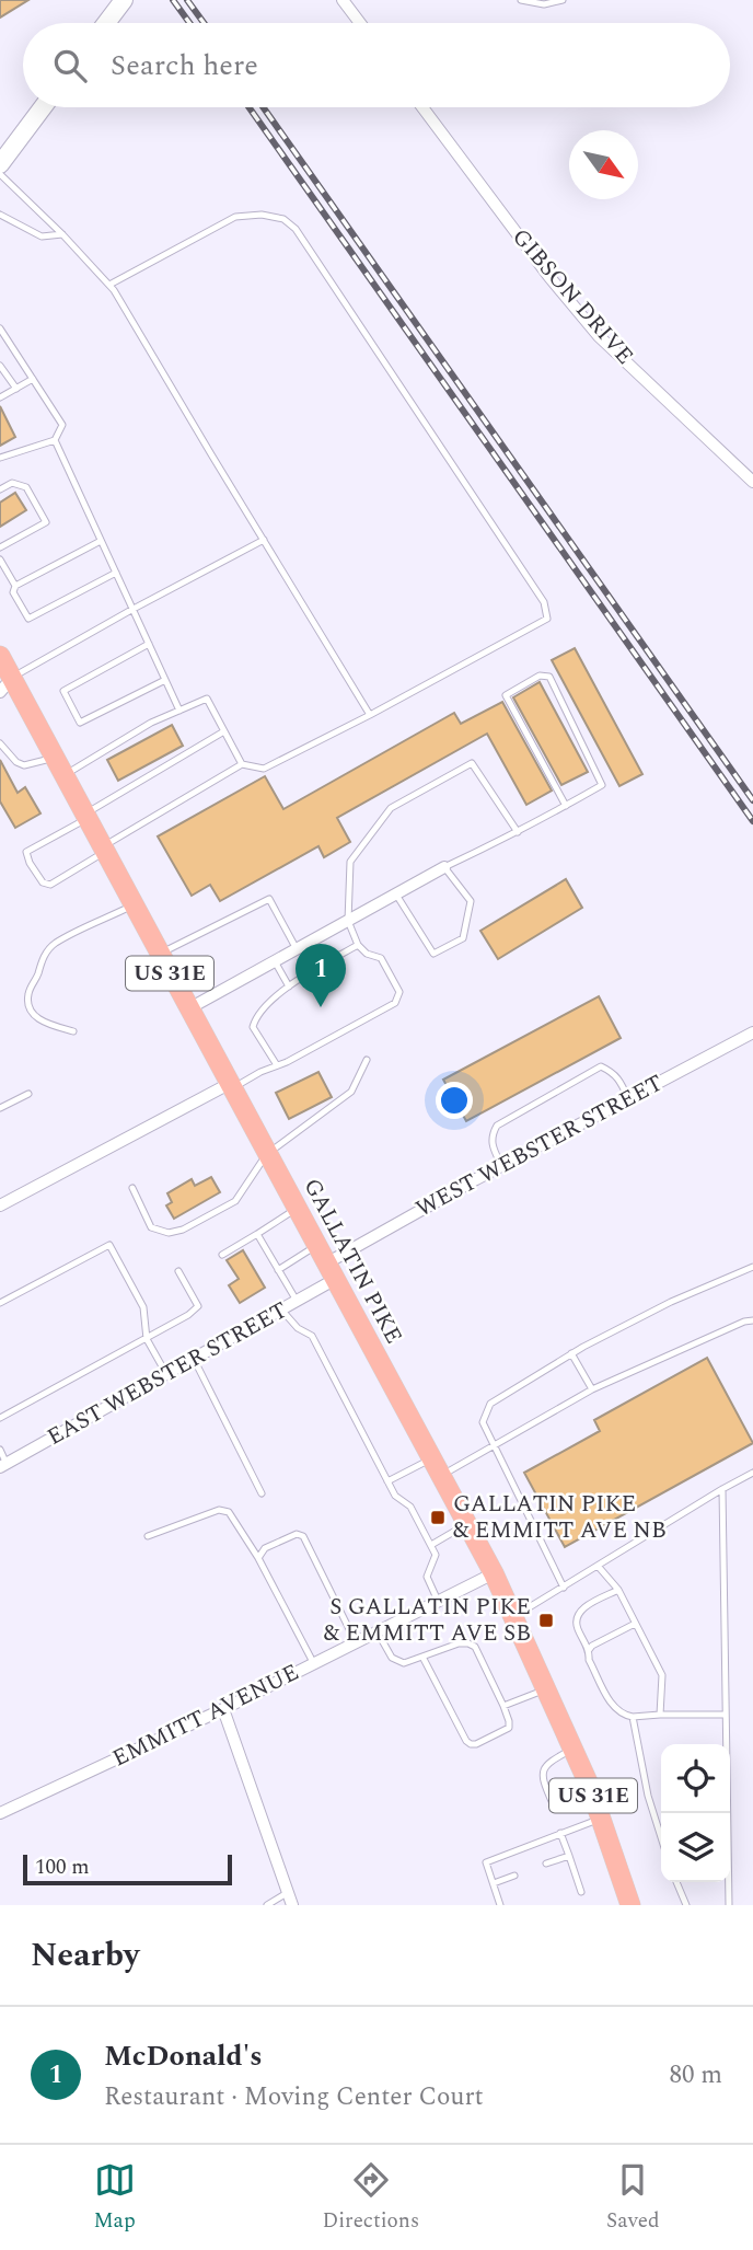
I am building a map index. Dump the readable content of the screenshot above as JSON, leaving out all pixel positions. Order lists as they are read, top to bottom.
{
  "streets": {
    "main road": ["US 31E", "GALLATIN PIKE"],
    "street": [
      "GIBSON DRIVE",
      "WEST WEBSTER STREET",
      "EAST WEBSTER STREET",
      "EMMITT AVENUE"
    ]
  },
  "crossings": [
    ["WEST WEBSTER STREET", "GALLATIN PIKE"],
    ["WEST WEBSTER STREET", "EAST WEBSTER STREET"],
    ["GALLATIN PIKE", "EAST WEBSTER STREET"],
    ["GALLATIN PIKE", "EMMITT AVENUE"]
  ],
  "places": {
    "transit": ["GALLATIN PIKE & EMMITT AVE NB", "S GALLATIN PIKE & EMMITT AVE SB"]
  },
  "scale_bar": "100 m",
  "north": "bottom right",
  "page": {
    "search": "Search here",
    "pins": "1",
    "scale": "100 m",
    "heading": "Nearby",
    "list": [
      {
        "mark": "1",
        "name": "McDonald's",
        "note": "Restaurant · Moving Center Court",
        "value": "80 m"
      }
    ],
    "nav": ["Map", "Directions", "Saved"]
  }
}
